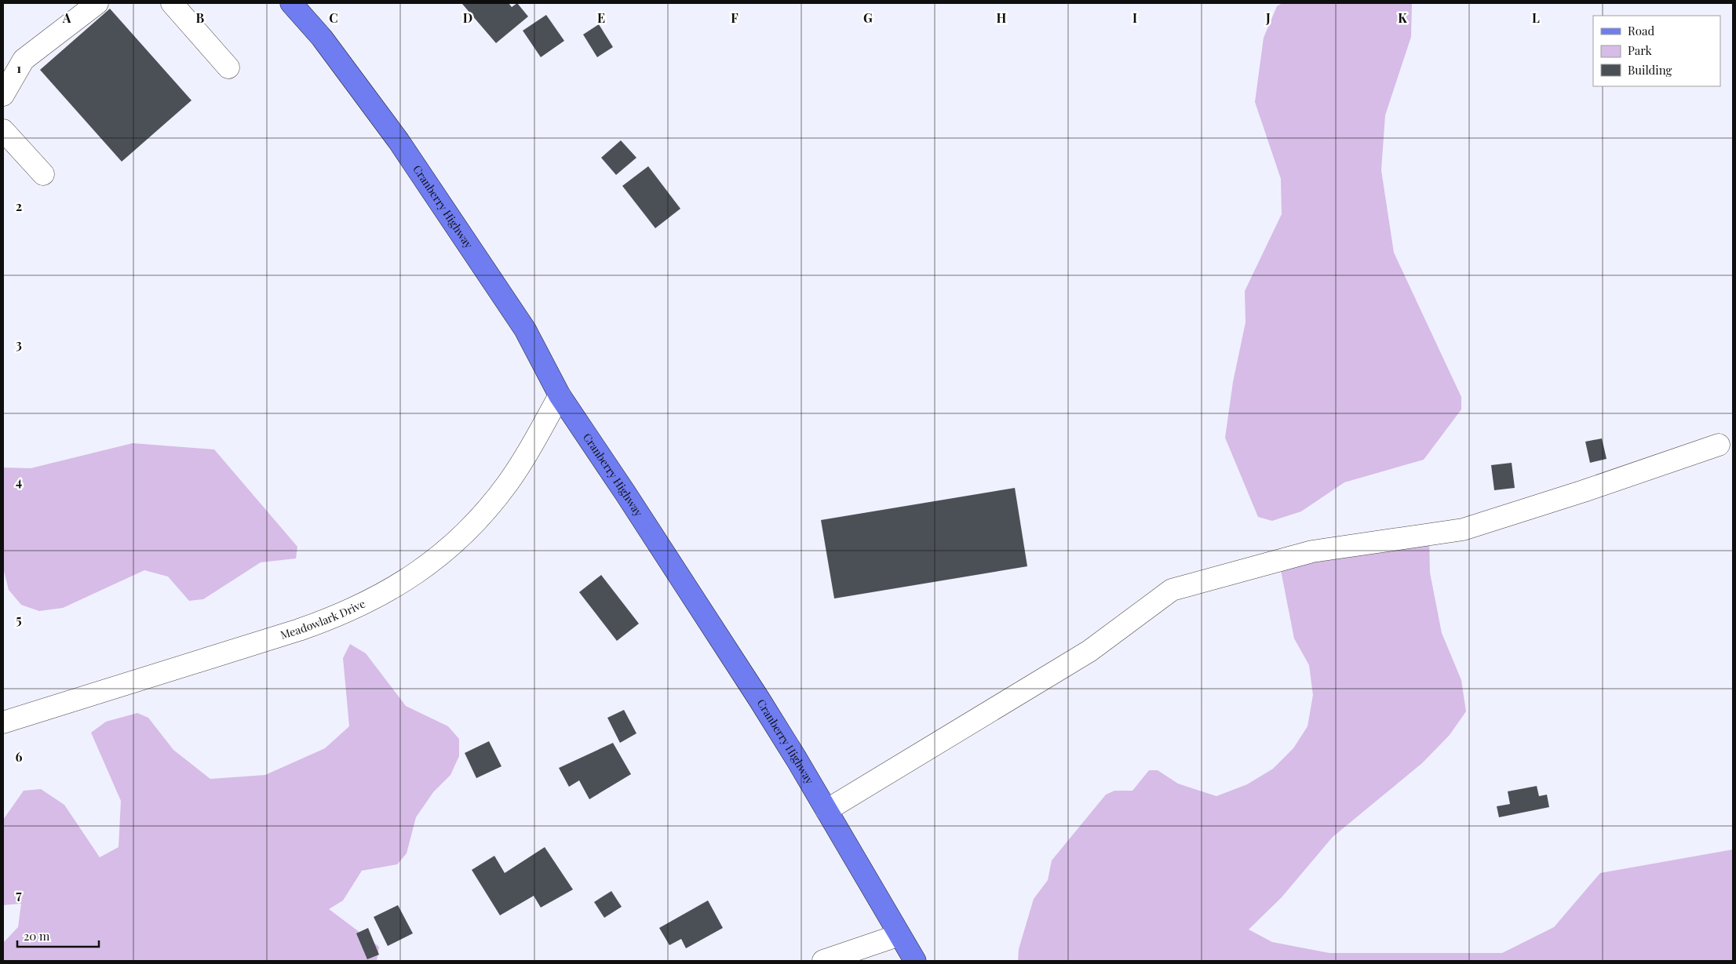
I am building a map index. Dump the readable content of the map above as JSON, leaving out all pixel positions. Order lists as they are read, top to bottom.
{
  "streets": {
    "main road": ["Cranberry Highway"],
    "street": ["Meadowlark Drive"]
  },
  "crossings": [
    ["Cranberry Highway", "Meadowlark Drive"]
  ],
  "legend": ["Road", "Park", "Building"],
  "scale_bar": "20 m",
  "grid": {
    "columns": [
      "A",
      "B",
      "C",
      "D",
      "E",
      "F",
      "G",
      "H",
      "I",
      "J",
      "K",
      "L"
    ],
    "rows": [
      "1",
      "2",
      "3",
      "4",
      "5",
      "6",
      "7"
    ]
  }
}
